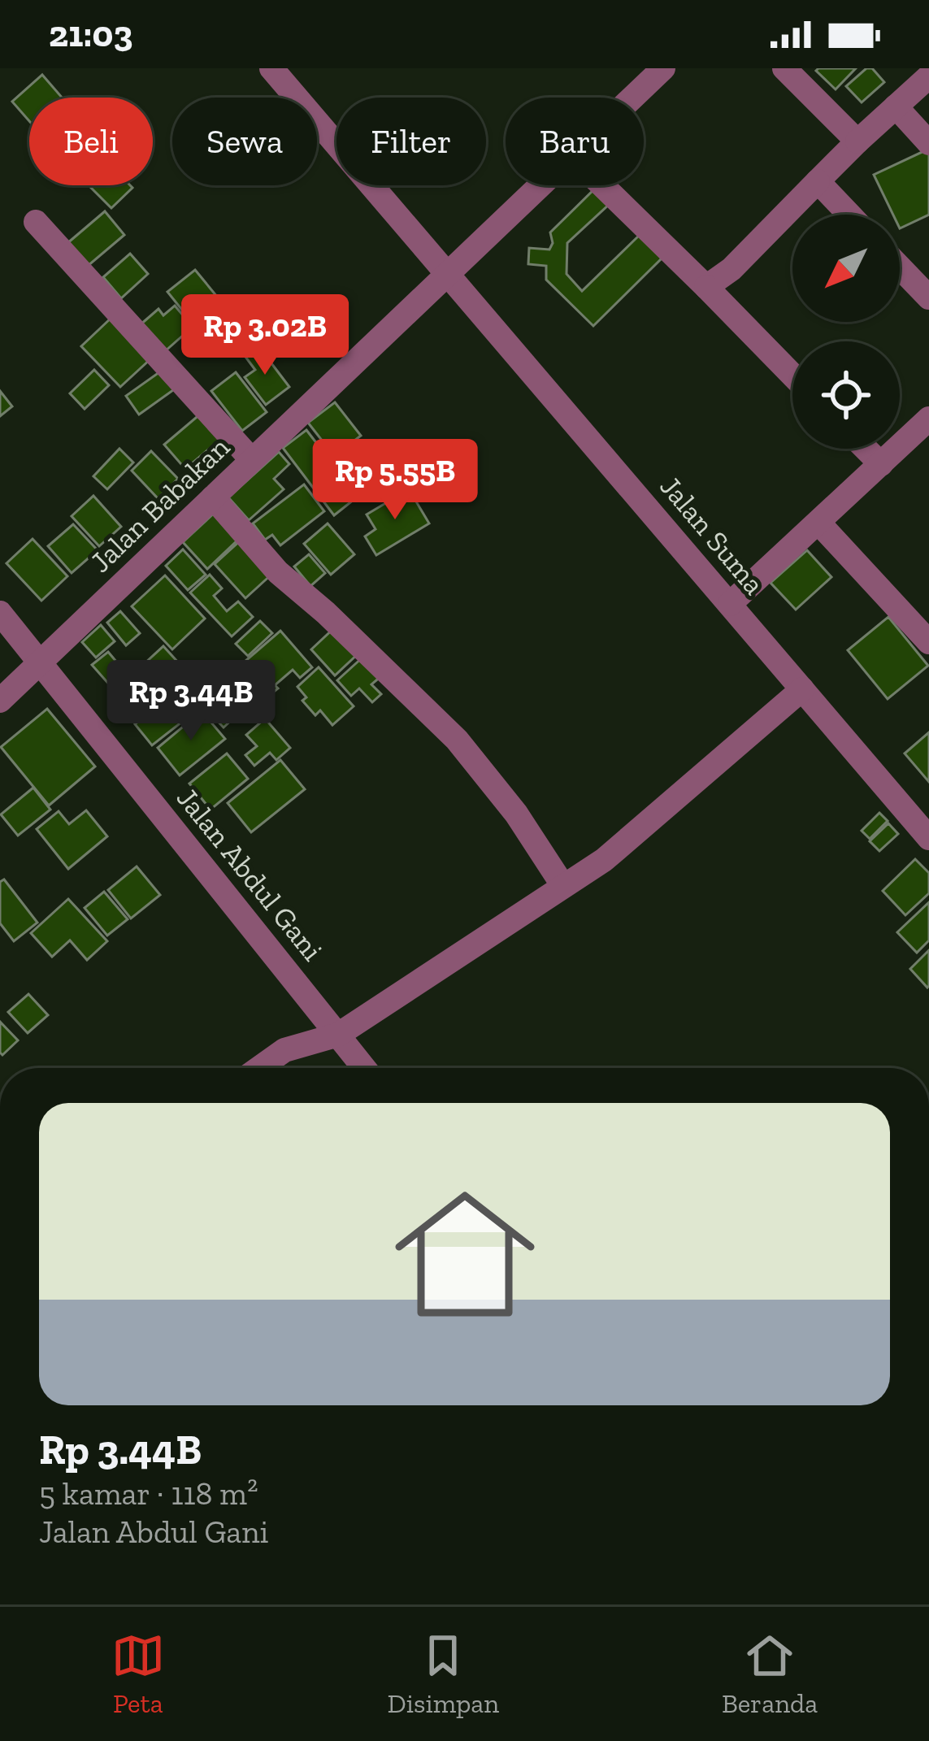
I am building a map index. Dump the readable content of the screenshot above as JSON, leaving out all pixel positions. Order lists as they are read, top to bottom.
{
  "streets": {
    "street": ["Jalan Babakan", "Jalan Suma", "Jalan Abdul Gani"]
  },
  "crossings": [
    ["Jalan Babakan", "Jalan Suma"],
    ["Jalan Babakan", "Jalan Abdul Gani"]
  ],
  "north": "bottom left",
  "page": {
    "status": "21:03",
    "chip": [
      "Beli",
      "Sewa",
      "Filter",
      "Baru"
    ],
    "price": ["Rp 3.02B", "Rp 5.55B", "Rp 3.44B"],
    "list": [
      {
        "name": "Rp 3.44B",
        "note": "5 kamar · 118 m² · Jalan Abdul Gani"
      }
    ],
    "tabs": ["Peta", "Disimpan", "Beranda"]
  }
}
